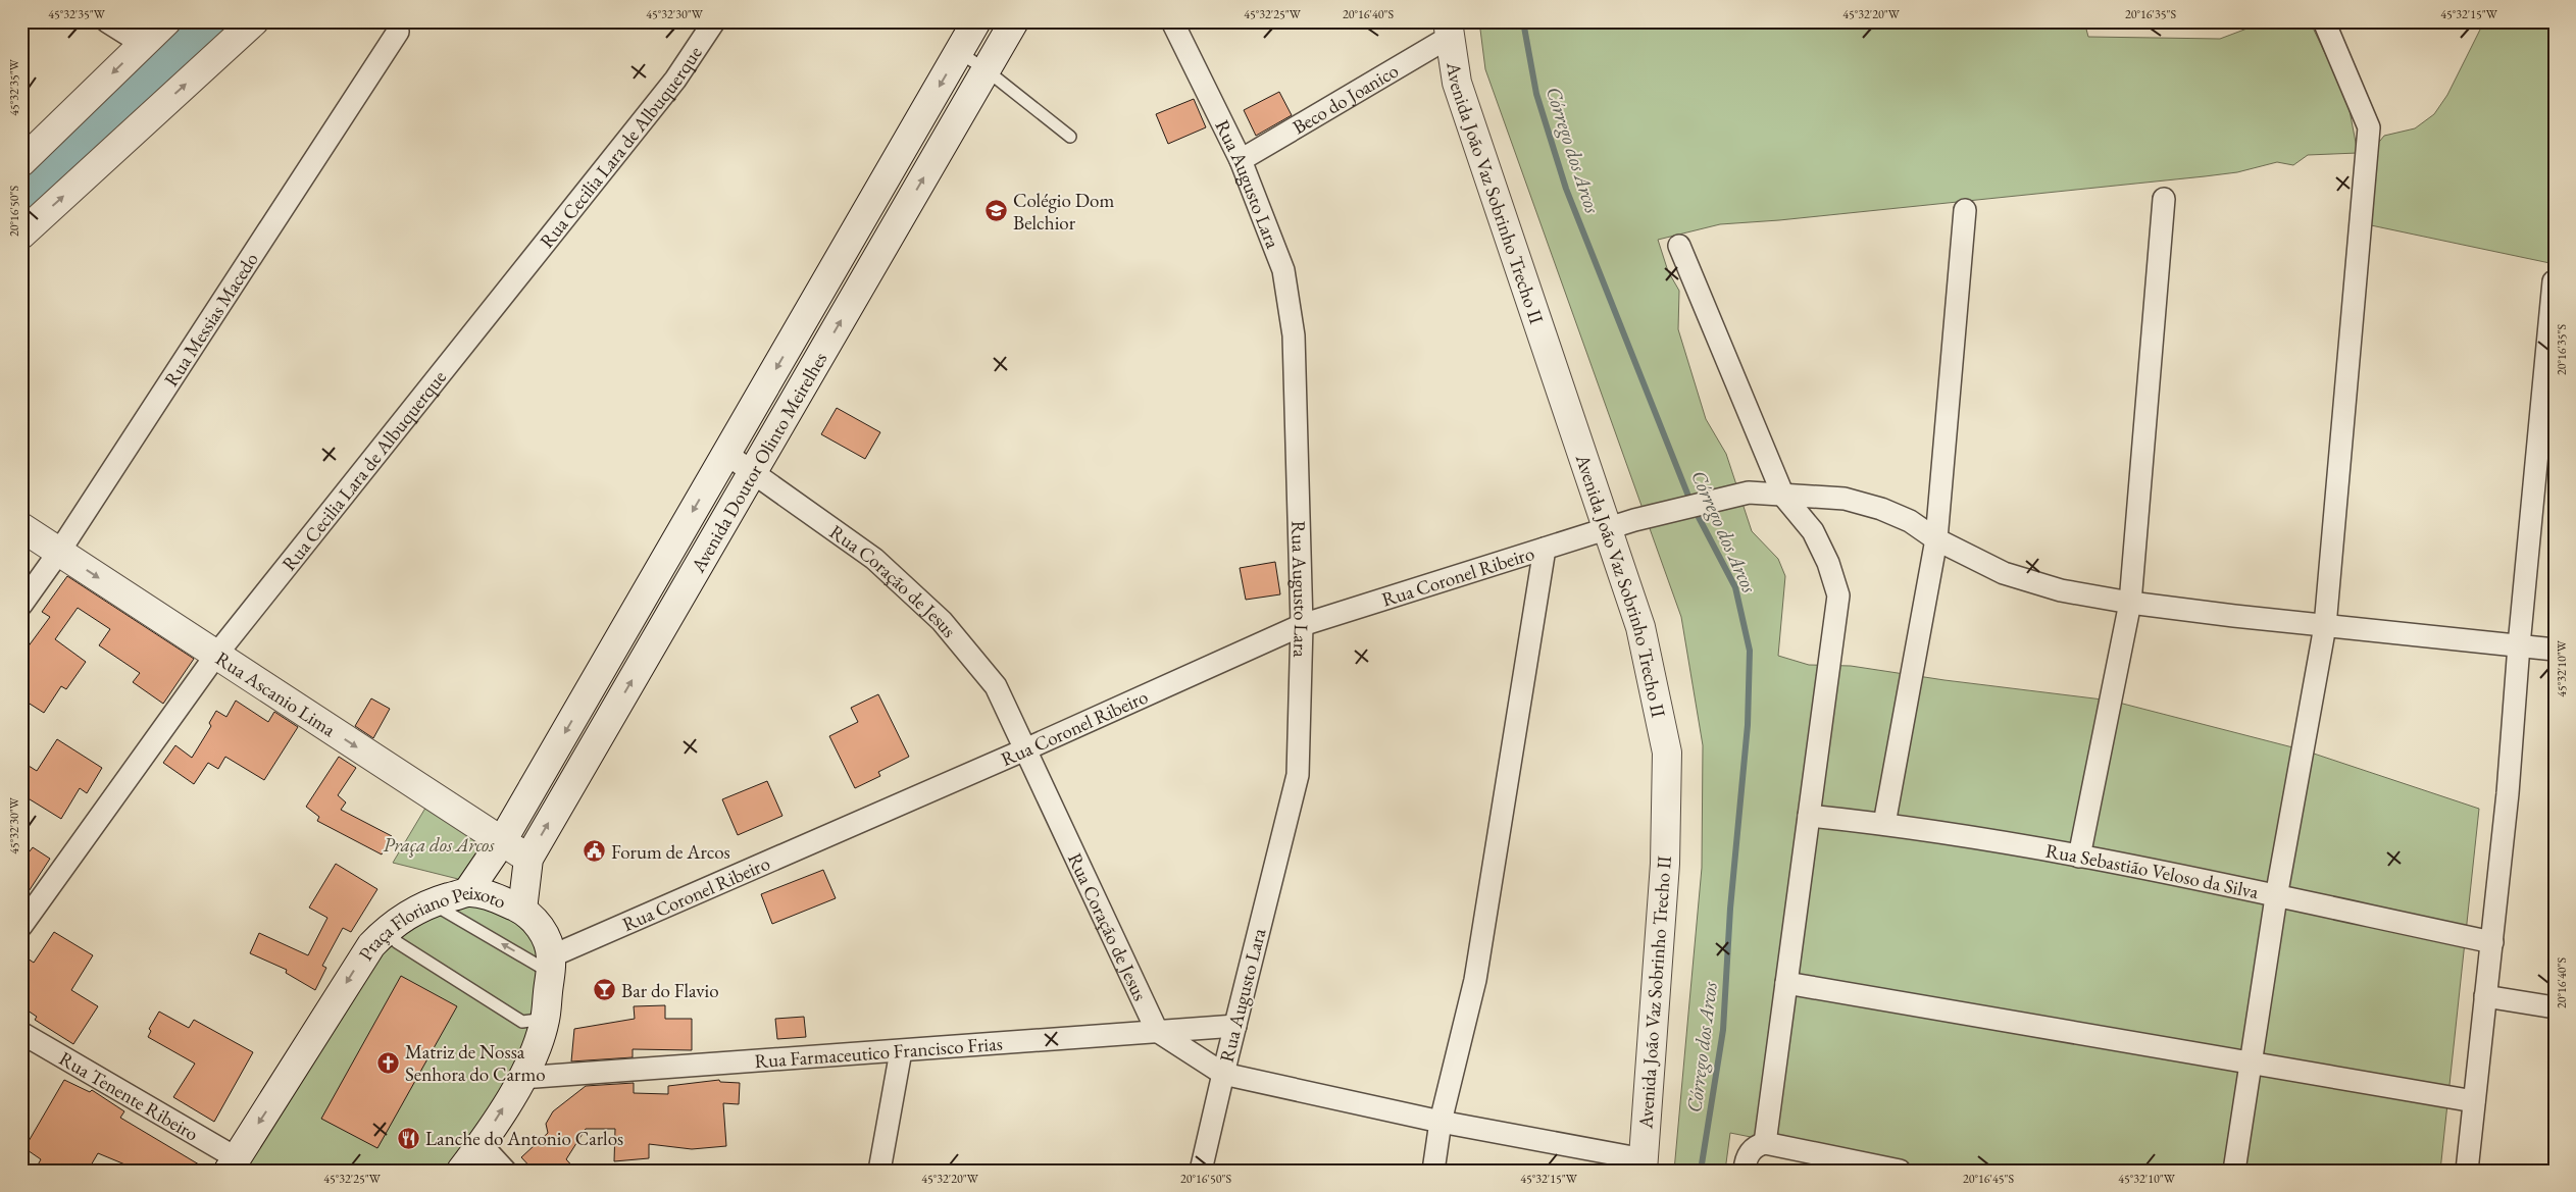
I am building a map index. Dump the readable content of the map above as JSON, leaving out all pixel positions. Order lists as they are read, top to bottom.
{
  "streets": {
    "main road": [
      "Avenida João Vaz Sobrinho Trecho II",
      "Avenida Doutor Olinto Meirelhes",
      "Rua Ascanio Lima",
      "Praça Floriano Peixoto"
    ],
    "street": [
      "Beco do Joanico",
      "Rua Cecilia Lara de Albuquerque",
      "Rua Augusto Lara",
      "Rua Messias Macedo",
      "Rua Coronel Ribeiro",
      "Rua Coração de Jesus",
      "Rua Sebastião Veloso da Silva",
      "Rua Farmaceutico Francisco Frias",
      "Rua Tenente Ribeiro"
    ]
  },
  "crossings": [
    ["Beco do Joanico", "Rua Augusto Lara"],
    ["Beco do Joanico", "Avenida João Vaz Sobrinho Trecho II"],
    ["Rua Cecilia Lara de Albuquerque", "Rua Ascanio Lima"],
    ["Rua Augusto Lara", "Rua Coronel Ribeiro"],
    ["Rua Augusto Lara", "Rua Farmaceutico Francisco Frias"],
    ["Avenida João Vaz Sobrinho Trecho II", "Rua Coronel Ribeiro"],
    ["Rua Messias Macedo", "Rua Ascanio Lima"],
    ["Avenida Doutor Olinto Meirelhes", "Rua Coração de Jesus"],
    ["Avenida Doutor Olinto Meirelhes", "Rua Ascanio Lima"],
    ["Avenida Doutor Olinto Meirelhes", "Praça Floriano Peixoto"],
    ["Rua Coronel Ribeiro", "Rua Coração de Jesus"],
    ["Rua Coronel Ribeiro", "Praça Floriano Peixoto"],
    ["Rua Coração de Jesus", "Rua Farmaceutico Francisco Frias"],
    ["Praça Floriano Peixoto", "Rua Farmaceutico Francisco Frias"],
    ["Praça Floriano Peixoto", "Rua Tenente Ribeiro"]
  ],
  "one_way": ["Rua Ascanio Lima"],
  "water": ["Córrego dos Arcos"],
  "parks": ["Praça dos Arcos"],
  "places": {
    "school or university": ["Colégio Dom Belchior"],
    "public building": ["Forum de Arcos"],
    "bar": ["Bar do Flavio"],
    "church": ["Matriz de Nossa Senhora do Carmo"],
    "restaurant": ["Lanche do Antonio Carlos"]
  },
  "coordinates": [
    "45°32'35\"W",
    "45°32'30\"W",
    "45°32'25\"W",
    "20°16'40\"S",
    "45°32'20\"W",
    "20°16'35\"S",
    "45°32'15\"W",
    "20°16'50\"S",
    "45°32'10\"W",
    "20°16'45\"S"
  ]
}
